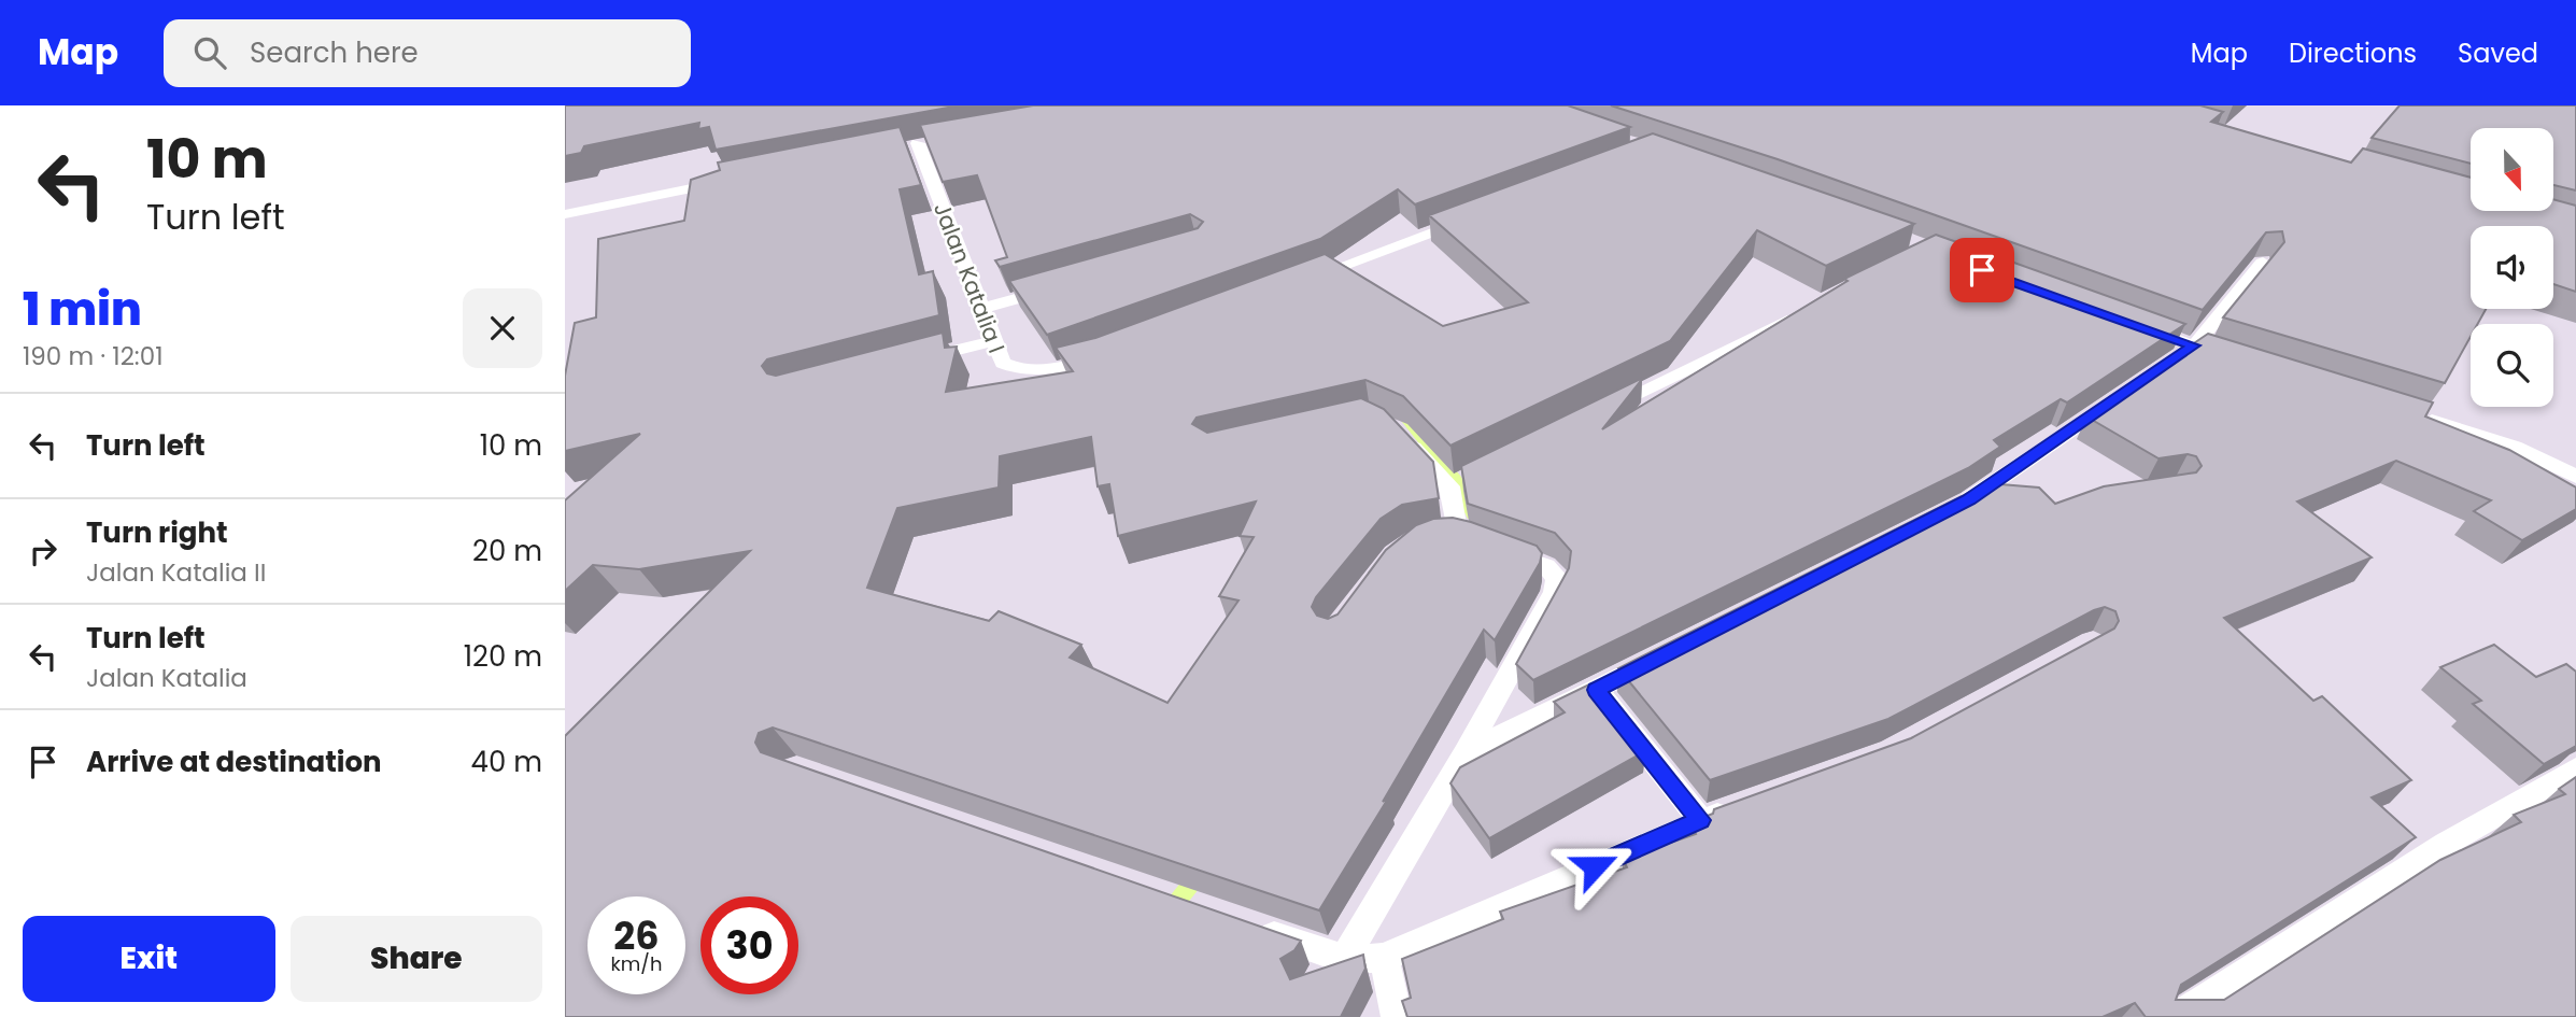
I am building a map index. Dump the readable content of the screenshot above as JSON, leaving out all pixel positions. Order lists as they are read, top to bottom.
{
  "streets": {
    "street": ["Jalan Katalia I"]
  },
  "north": "bottom",
  "page": {
    "header": "Map",
    "search": "Search here",
    "nav": ["Map", "Directions", "Saved"],
    "turn": ["10 m", "Turn left"],
    "heading": ["1 min", "190 m · 12:01"],
    "list": [
      {
        "name": "Turn left",
        "value": "10 m"
      },
      {
        "name": "Turn right",
        "note": "Jalan Katalia II",
        "value": "20 m"
      },
      {
        "name": "Turn left",
        "note": "Jalan Katalia",
        "value": "120 m"
      },
      {
        "name": "Arrive at destination",
        "value": "40 m"
      }
    ],
    "speed": "26 km/h",
    "limit": "30",
    "buttons": ["Exit", "Share"]
  }
}
